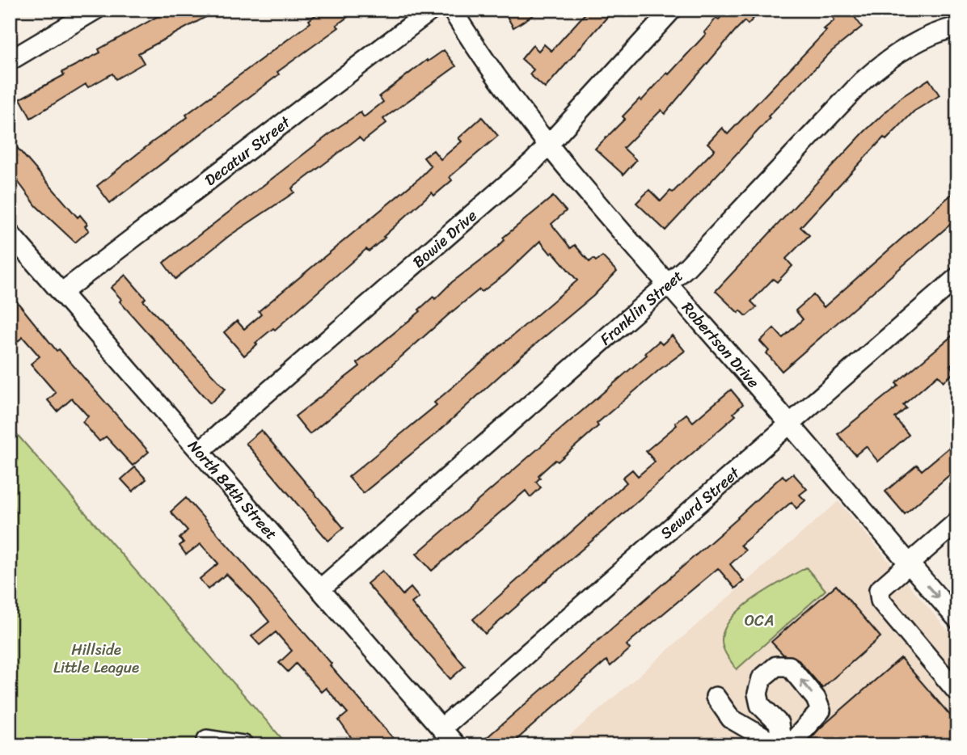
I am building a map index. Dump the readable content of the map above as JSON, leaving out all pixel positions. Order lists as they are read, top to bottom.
{
  "streets": {
    "street": [
      "Decatur Street",
      "Bowie Drive",
      "Franklin Street",
      "Robertson Drive",
      "North 84th Street",
      "Seward Street"
    ]
  },
  "crossings": [
    ["Decatur Street", "North 84th Street"],
    ["Bowie Drive", "Robertson Drive"],
    ["Bowie Drive", "North 84th Street"],
    ["Franklin Street", "Robertson Drive"],
    ["Franklin Street", "North 84th Street"],
    ["Robertson Drive", "Seward Street"],
    ["North 84th Street", "Seward Street"]
  ],
  "parks": ["OCA", "Hillside Little League"]
}
